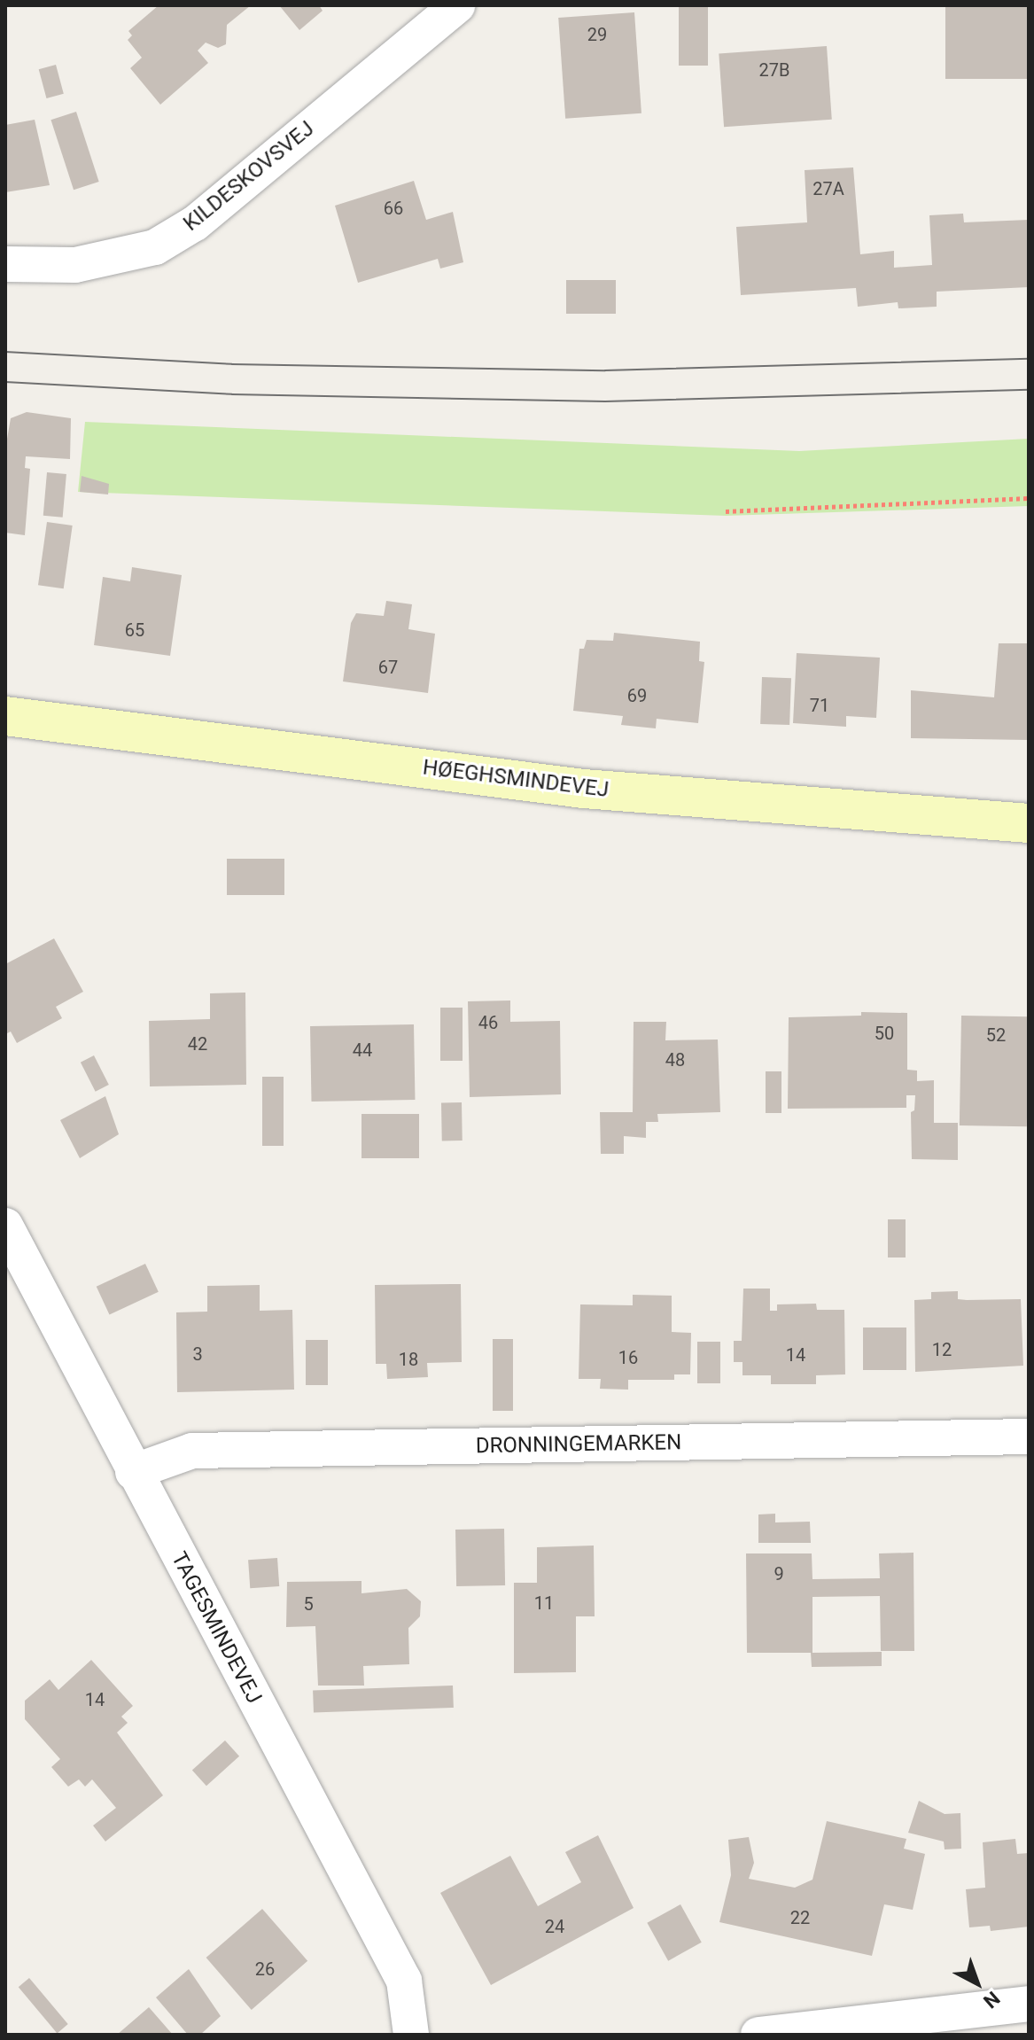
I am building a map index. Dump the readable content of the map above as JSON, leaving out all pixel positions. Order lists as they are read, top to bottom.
{
  "streets": {
    "street": [
      "KILDESKOVSVEJ",
      "HØEGHSMINDEVEJ",
      "DRONNINGEMARKEN",
      "TAGESMINDEVEJ"
    ]
  },
  "crossings": [
    ["DRONNINGEMARKEN", "TAGESMINDEVEJ"]
  ],
  "house_numbers": [
    "29",
    "27B",
    "27A",
    "66",
    "65",
    "67",
    "69",
    "71",
    "46",
    "50",
    "52",
    "42",
    "44",
    "48",
    "12",
    "3",
    "14",
    "16",
    "18",
    "9",
    "11",
    "5",
    "14",
    "22",
    "24",
    "26"
  ],
  "north": "bottom right"
}
